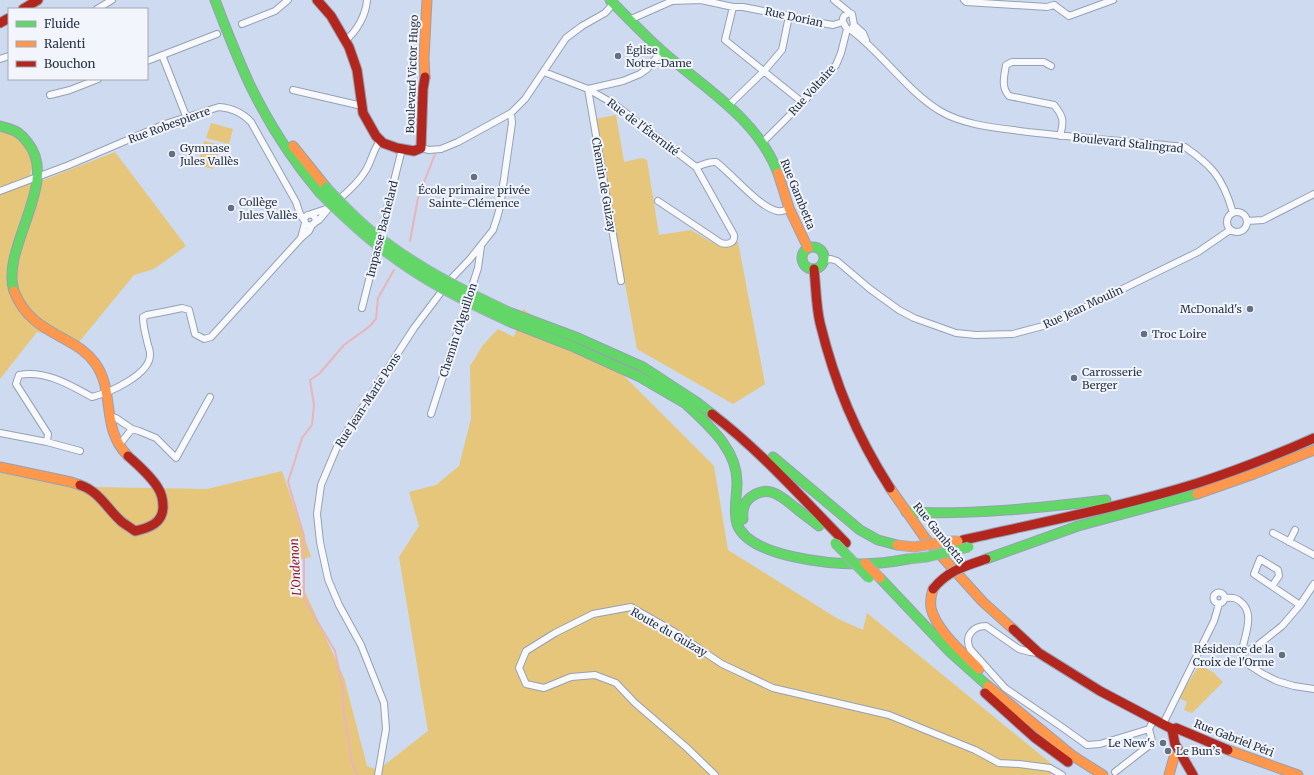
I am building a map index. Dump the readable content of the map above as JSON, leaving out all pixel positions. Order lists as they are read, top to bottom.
{
  "streets": {
    "main road": ["Boulevard Victor Hugo", "Rue Gambetta", "Rue Gabriel Péri"],
    "street": [
      "Rue Dorian",
      "Rue Voltaire",
      "Rue Robespierre",
      "Rue de l'Éternité",
      "Boulevard Stalingrad",
      "Chemin de Guizay",
      "Impasse Bachelard",
      "Rue Jean Moulin",
      "Chemin d'Aguillon",
      "Rue Jean-Marie Pons",
      "Route du Guizay"
    ]
  },
  "crossings": [
    ["Rue Dorian", "Rue Gambetta"],
    ["Rue Voltaire", "Boulevard Stalingrad"],
    ["Rue Voltaire", "Rue Gambetta"],
    ["Rue de l'Éternité", "Chemin de Guizay"],
    ["Boulevard Stalingrad", "Rue Jean Moulin"],
    ["Rue Gambetta", "Rue Jean Moulin"],
    ["Rue Gambetta", "Rue Gabriel Péri"],
    ["Chemin d'Aguillon", "Rue Jean-Marie Pons"]
  ],
  "water": ["L'Ondenon"],
  "places": [
    "Église Notre-Dame",
    "Gymnase Jules Vallès",
    "École primaire privée Sainte-Clémence",
    "Collège Jules Vallès",
    "McDonald's",
    "Troc Loire",
    "Carrosserie Berger",
    "Résidence de la Croix de l'Orme",
    "Le New's",
    "Le Bun’s"
  ],
  "legend": ["Fluide", "Ralenti", "Bouchon"]
}
